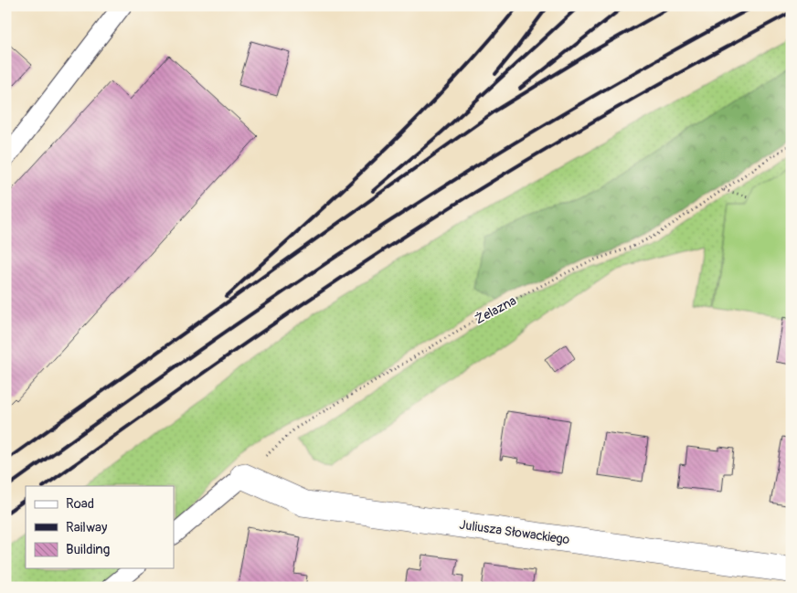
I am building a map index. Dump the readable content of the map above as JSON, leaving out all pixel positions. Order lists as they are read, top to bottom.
{
  "streets": {
    "street": ["Juliusza Słowackiego"],
    "path": ["Żelazna"]
  },
  "crossings": [
    ["Żelazna", "Juliusza Słowackiego"]
  ],
  "legend": ["Road", "Railway", "Building"]
}
